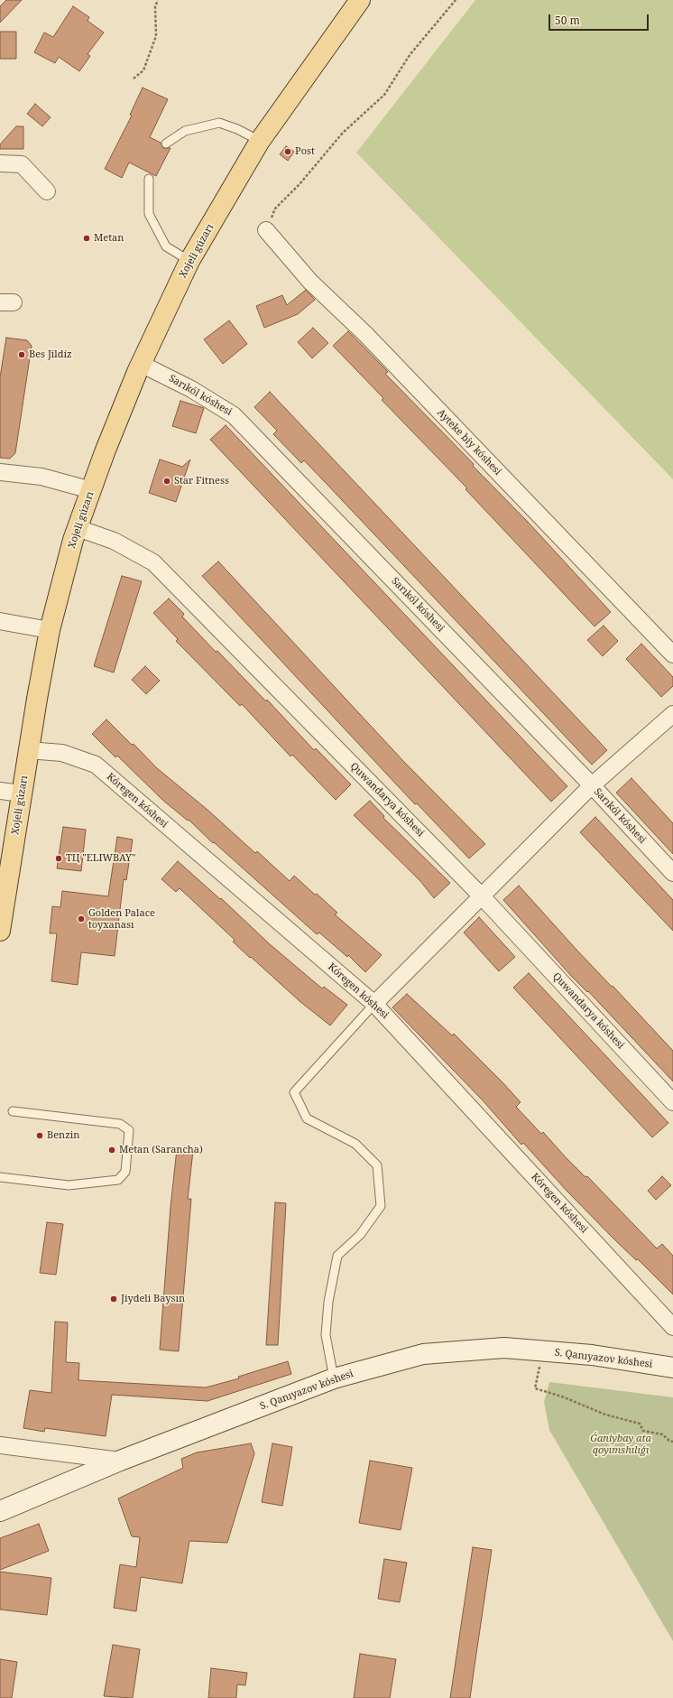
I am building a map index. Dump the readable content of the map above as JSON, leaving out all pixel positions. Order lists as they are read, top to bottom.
{
  "streets": {
    "main road": ["Xojeli gúzarı"],
    "street": [
      "Sarıkól kóshesi",
      "Ayteke biy kóshesi",
      "Quwandarya kóshesi",
      "Kóregen kóshesi",
      "S. Qanıyazov kóshesi"
    ]
  },
  "crossings": [
    ["Xojeli gúzarı", "Sarıkól kóshesi"],
    ["Xojeli gúzarı", "Quwandarya kóshesi"],
    ["Xojeli gúzarı", "Kóregen kóshesi"]
  ],
  "parks": ["Ǵaniybay ata qoyımshılıǵı"],
  "places": [
    "Post",
    "Metan",
    "Bes Jildíz",
    "Star Fitness",
    "ТЦ \"ELIWBAY\"",
    "Golden Palace toyxanası",
    "Benzin",
    "Metan (Sarancha)",
    "Jiydeli Baysın"
  ],
  "scale_bar": "50 m"
}
